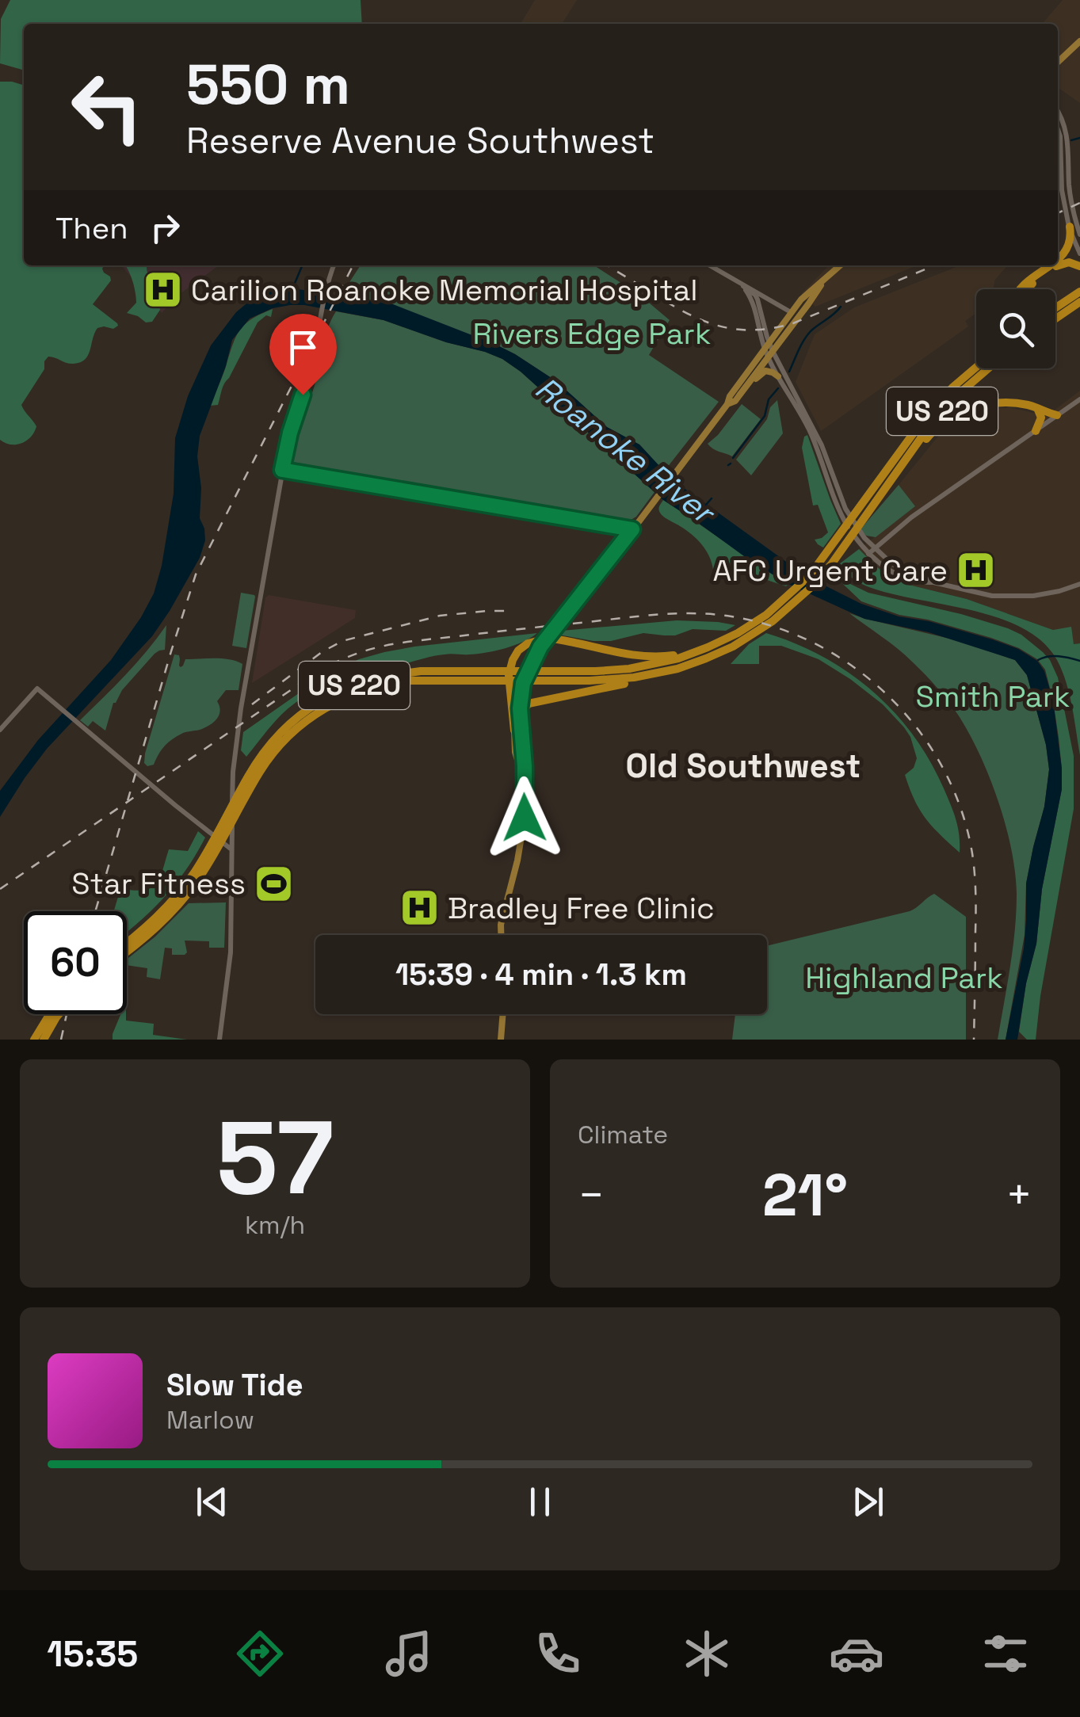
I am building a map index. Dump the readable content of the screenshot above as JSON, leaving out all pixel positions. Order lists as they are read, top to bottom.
{
  "streets": {
    "highway": ["US 220"]
  },
  "districts": ["Old Southwest"],
  "water": ["Roanoke River"],
  "parks": ["Rivers Edge Park", "Smith Park", "Highland Park"],
  "places": {
    "hospital": ["Carilion Roanoke Memorial Hospital", "AFC Urgent Care", "Bradley Free Clinic"],
    "sports": ["Star Fitness"]
  },
  "page": {
    "turn": ["550 m", "Reserve Avenue Southwest"],
    "then": "Then",
    "limit": "60",
    "trip": "15:39 · 4 min · 1.3 km",
    "tile": [
      ["57", "km/h"],
      "Climate"
    ],
    "heat": ["−", "21°", "+"],
    "song": ["Slow Tide", "Marlow"],
    "tabs": "15:35"
  }
}
